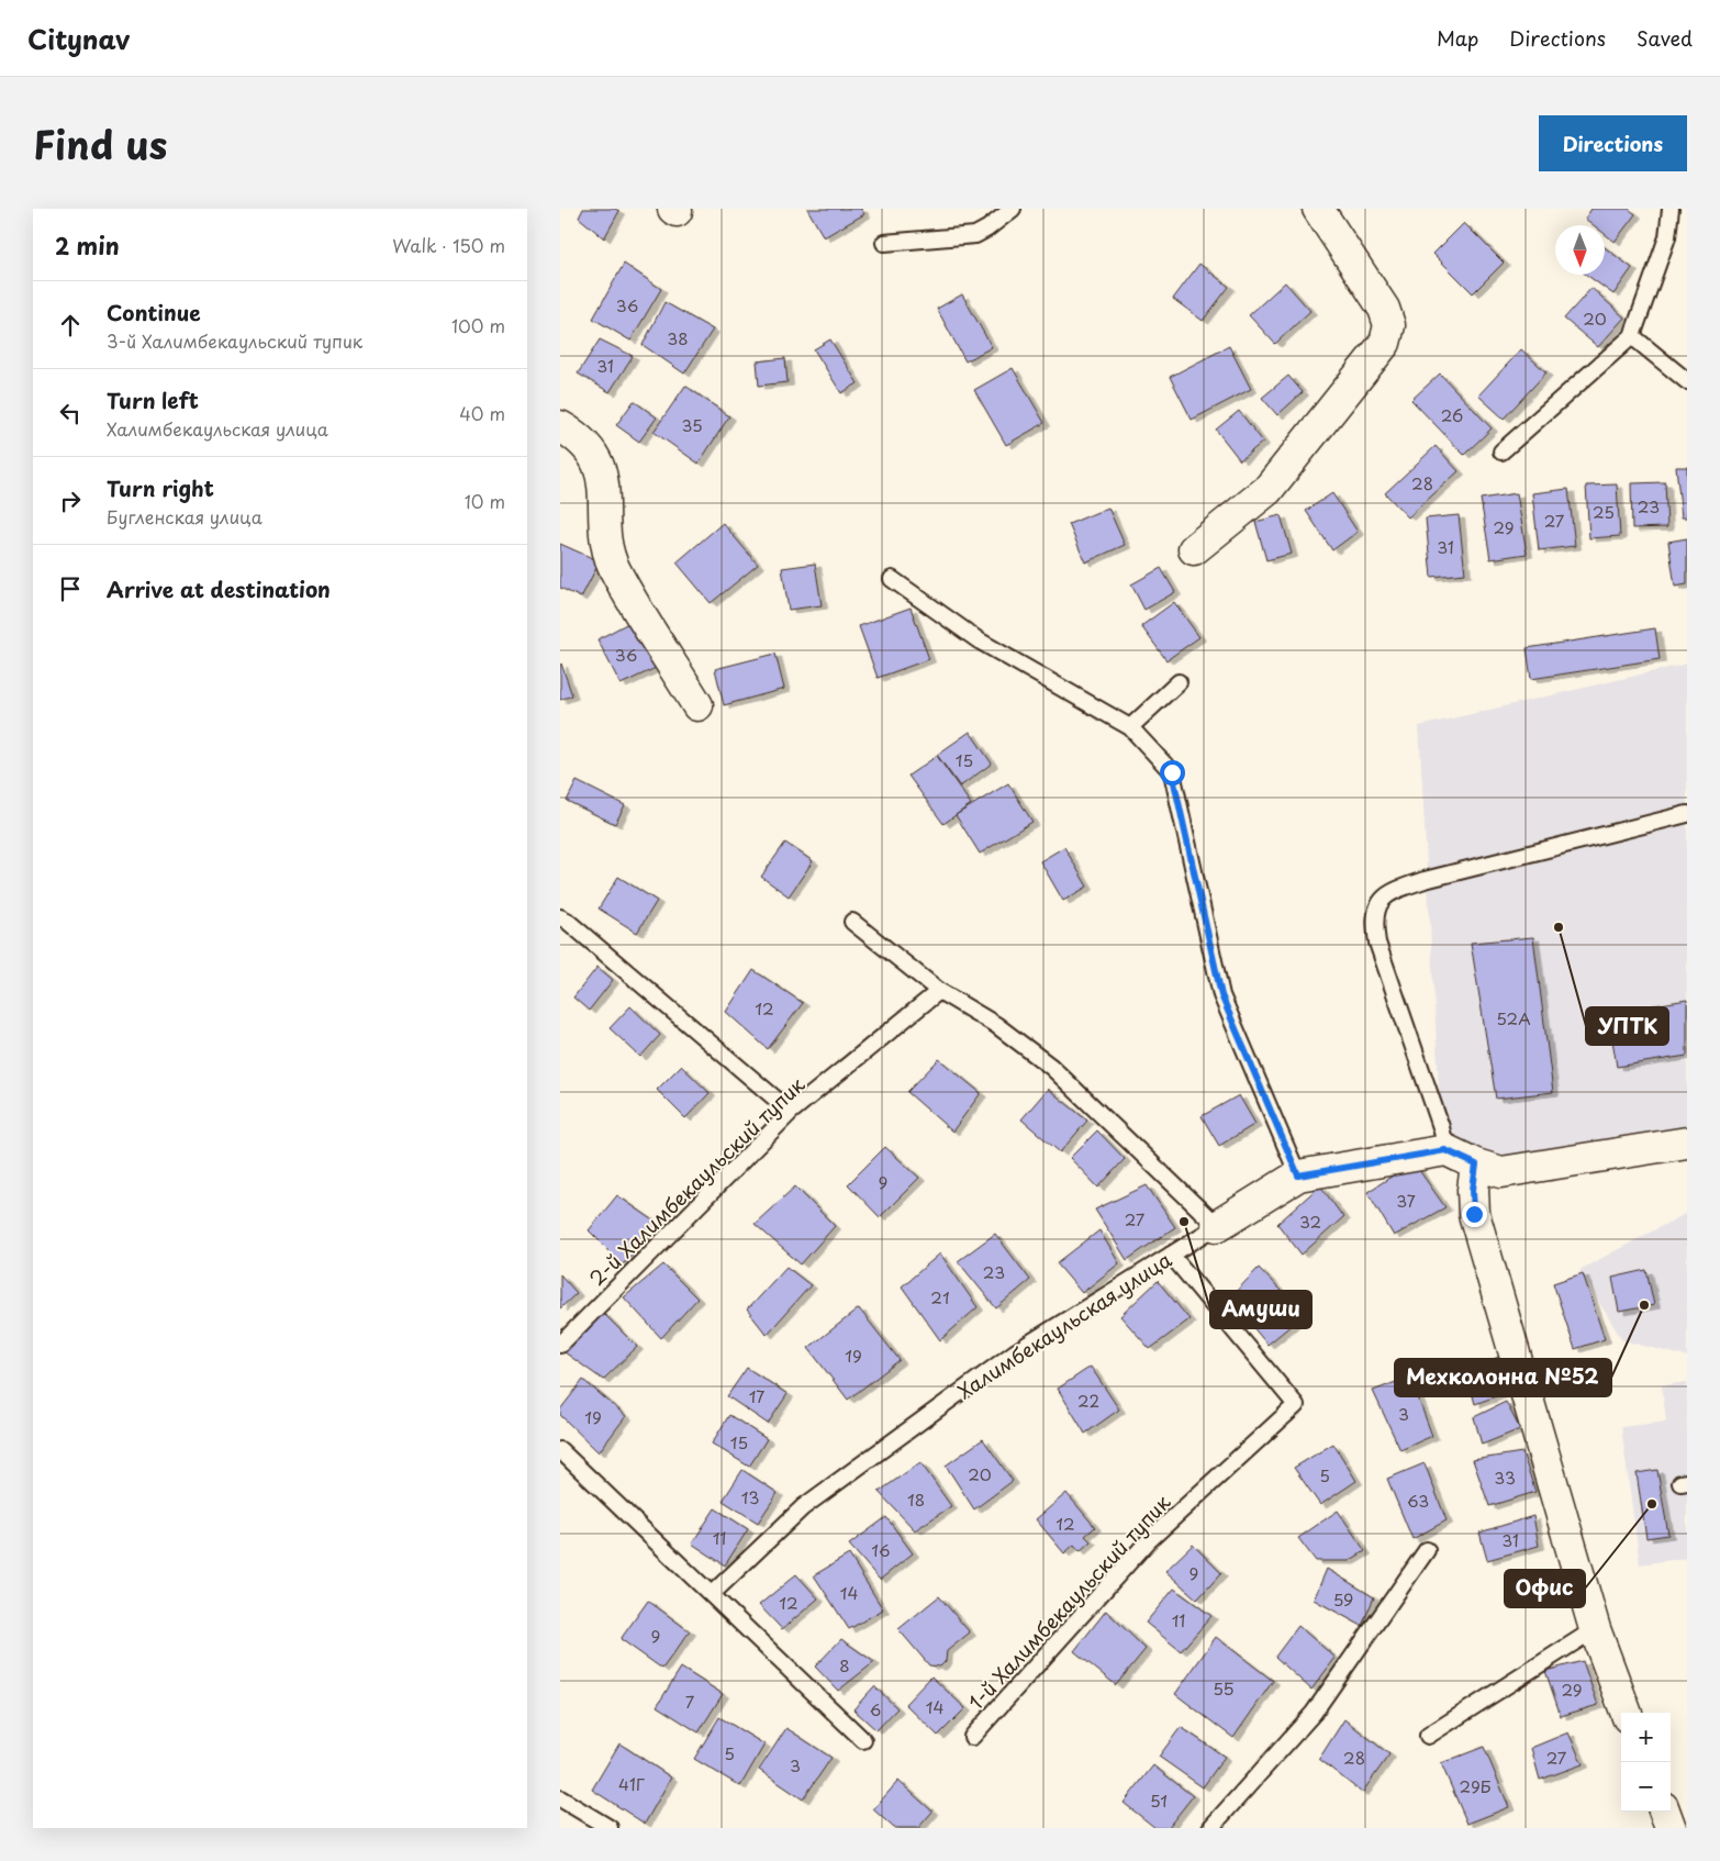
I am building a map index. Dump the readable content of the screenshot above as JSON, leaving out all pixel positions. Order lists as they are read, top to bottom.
{
  "streets": {
    "street": ["Халимбекаульская улица"],
    "lane": ["2-й Халимбекаульский тупик", "1-й Халимбекаульский тупик"]
  },
  "crossings": [
    ["Халимбекаульская улица", "1-й Халимбекаульский тупик"]
  ],
  "places": [
    "УПТК",
    "Амуши",
    "Мехколонна №52",
    "Офис"
  ],
  "house_numbers": [
    "36",
    "20",
    "38",
    "31",
    "26",
    "35",
    "28",
    "23",
    "25",
    "27",
    "29",
    "31",
    "36",
    "15",
    "12",
    "52А",
    "9",
    "37",
    "27",
    "32",
    "23",
    "21",
    "19",
    "17",
    "22",
    "3",
    "19",
    "15",
    "20",
    "5",
    "33",
    "13",
    "18",
    "63",
    "12",
    "11",
    "31",
    "16",
    "9",
    "14",
    "59",
    "12",
    "11",
    "9",
    "8",
    "55",
    "29",
    "7",
    "14",
    "6",
    "5",
    "28",
    "27",
    "3",
    "41Г",
    "29Б",
    "51"
  ],
  "north": "bottom",
  "page": {
    "header": "Citynav",
    "nav": ["Map", "Directions", "Saved"],
    "title": "Find us",
    "buttons": "Directions",
    "heading": ["2 min", "Walk · 150 m"],
    "list": [
      ["Continue", "3-й Халимбекаульский тупик", "100 m"],
      ["Turn left", "Халимбекаульская улица", "40 m"],
      ["Turn right", "Бугленская улица", "10 m"],
      "Arrive at destination"
    ],
    "map_buttons": ["+", "−"]
  }
}
